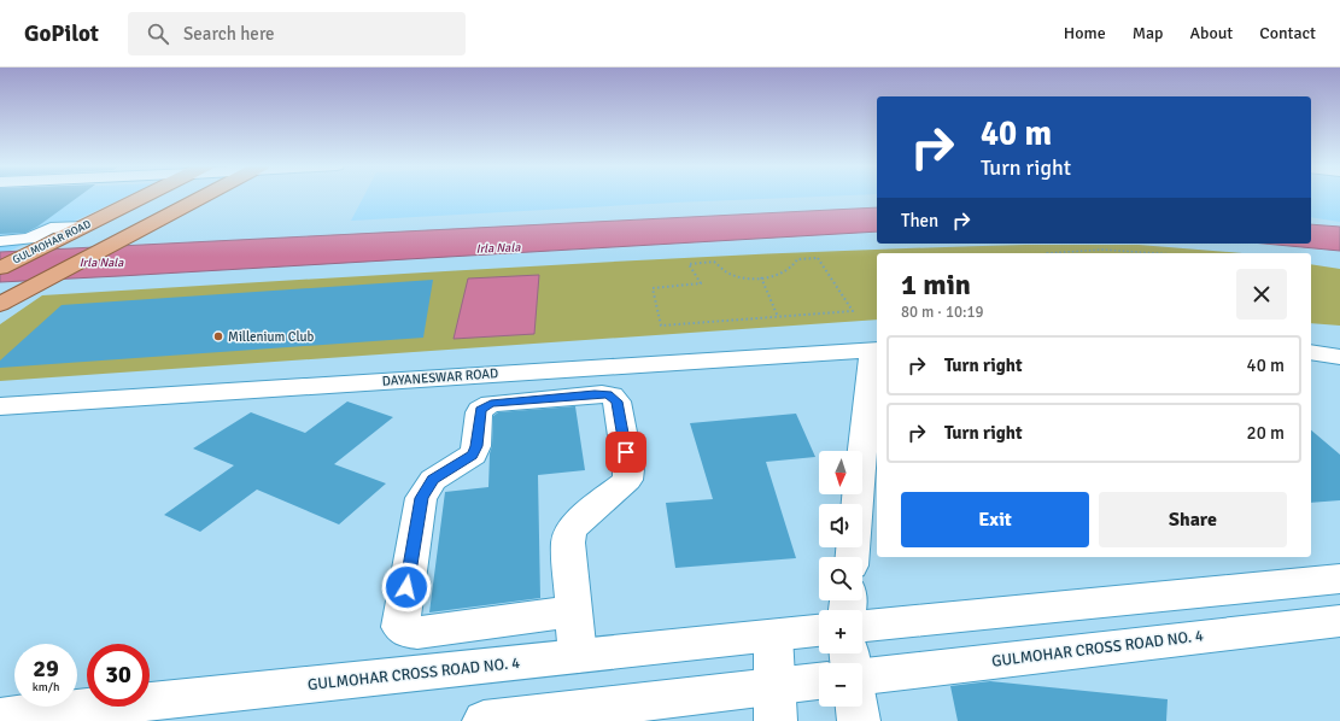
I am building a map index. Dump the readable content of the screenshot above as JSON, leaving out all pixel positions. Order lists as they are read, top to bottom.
{
  "streets": {
    "main road": ["GULMOHAR ROAD"],
    "street": ["DAYANESWAR ROAD", "GULMOHAR CROSS ROAD NO. 4"]
  },
  "water": ["Irla Nala"],
  "places": ["Millenium Club"],
  "north": "bottom",
  "page": {
    "header": "GoPilot",
    "search": "Search here",
    "nav": [
      "Home",
      "Map",
      "About",
      "Contact"
    ],
    "turn": ["40 m", "Turn right"],
    "then": "Then",
    "heading": ["1 min", "80 m · 10:19"],
    "list": [
      {
        "name": "Turn right",
        "value": "40 m"
      },
      {
        "name": "Turn right",
        "value": "20 m"
      }
    ],
    "map_buttons": ["+", "−"],
    "buttons": ["Exit", "Share"],
    "speed": "29 km/h",
    "limit": "30"
  }
}
